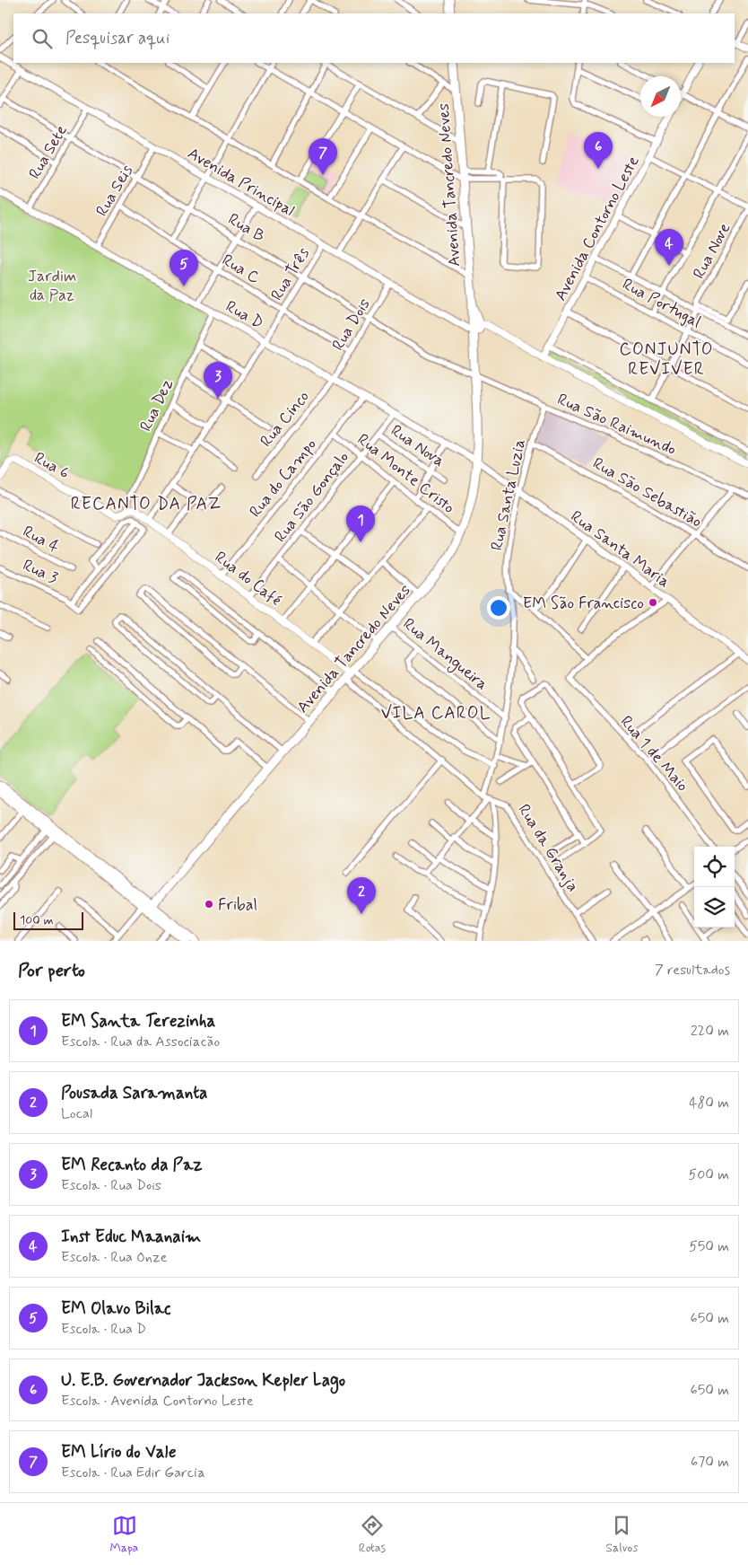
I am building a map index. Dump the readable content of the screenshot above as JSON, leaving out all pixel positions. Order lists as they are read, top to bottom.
{
  "streets": {
    "main road": ["Avenida Tancredo Neves", "Rua 6", "Rua do Café"],
    "street": [
      "Rua Sete",
      "Avenida Principal",
      "Rua Seis",
      "Rua B",
      "Avenida Contorno Leste",
      "Rua Nove",
      "Rua C",
      "Rua Três",
      "Rua Portugal",
      "Rua D",
      "Rua Dois",
      "Rua Dez",
      "Rua Cinco",
      "Rua São Raimundo",
      "Rua Nova",
      "Rua Monte Cristo",
      "Rua do Campo",
      "Rua São Sebastião",
      "Rua Santa Luzia",
      "Rua São Gonçalo",
      "Rua 4",
      "Rua Santa Maria",
      "Rua 3",
      "Rua Mangueira",
      "Rua 1 de Maio",
      "Rua da Granja"
    ]
  },
  "crossings": [
    ["Rua Sete", "Avenida Principal"],
    ["Rua Sete", "Rua B"],
    ["Rua Sete", "Rua D"],
    ["Avenida Principal", "Avenida Tancredo Neves"],
    ["Avenida Principal", "Rua Seis"],
    ["Avenida Principal", "Rua Três"],
    ["Avenida Principal", "Rua Dois"],
    ["Avenida Tancredo Neves", "Rua B"],
    ["Avenida Tancredo Neves", "Rua D"],
    ["Avenida Tancredo Neves", "Rua São Raimundo"],
    ["Avenida Tancredo Neves", "Rua Monte Cristo"],
    ["Avenida Tancredo Neves", "Rua Santa Maria"],
    ["Avenida Tancredo Neves", "Rua do Café"],
    ["Avenida Tancredo Neves", "Rua Mangueira"],
    ["Avenida Tancredo Neves", "Rua da Granja"],
    ["Rua Seis", "Rua B"],
    ["Rua Seis", "Rua C"],
    ["Rua Seis", "Rua D"],
    ["Rua B", "Rua Três"],
    ["Rua B", "Rua Dois"],
    ["Rua B", "Rua São Raimundo"],
    ["Avenida Contorno Leste", "Rua Portugal"],
    ["Rua C", "Rua Três"],
    ["Rua C", "Rua Dois"],
    ["Rua Três", "Rua D"],
    ["Rua D", "Rua Dois"],
    ["Rua D", "Rua Dez"],
    ["Rua D", "Rua Cinco"],
    ["Rua D", "Rua do Campo"],
    ["Rua D", "Rua São Gonçalo"],
    ["Rua D", "Rua Santa Maria"],
    ["Rua Dois", "Rua Cinco"],
    ["Rua Dez", "Rua 6"],
    ["Rua Dez", "Rua do Café"],
    ["Rua São Raimundo", "Rua Santa Luzia"],
    ["Rua Nova", "Rua São Gonçalo"],
    ["Rua 6", "Rua do Café"],
    ["Rua Monte Cristo", "Rua do Campo"],
    ["Rua Monte Cristo", "Rua São Gonçalo"],
    ["Rua do Campo", "Rua do Café"],
    ["Rua São Sebastião", "Rua Santa Luzia"],
    ["Rua Santa Luzia", "Rua Santa Maria"],
    ["Rua Santa Luzia", "Rua Mangueira"],
    ["Rua Santa Luzia", "Rua da Granja"],
    ["Rua São Gonçalo", "Rua do Café"],
    ["Rua do Café", "Rua da Granja"]
  ],
  "districts": ["CONJUNTO REVIVER", "RECANTO DA PAZ", "VILA CAROL"],
  "parks": ["Jardim da Paz"],
  "places": ["EM São Francisco", "Fribal"],
  "scale_bar": "100 m",
  "north": "bottom left",
  "page": {
    "search": "Pesquisar aqui",
    "pins": [
      "6",
      "7",
      "4",
      "5",
      "3",
      "1",
      "2"
    ],
    "scale": "100 m",
    "heading": ["Por perto", "7 resultados"],
    "list": [
      {
        "mark": "1",
        "name": "EM Santa Terezinha",
        "note": "Escola · Rua da Associacão",
        "value": "220 m"
      },
      {
        "mark": "2",
        "name": "Pousada Saramanta",
        "note": "Local",
        "value": "480 m"
      },
      {
        "mark": "3",
        "name": "EM Recanto da Paz",
        "note": "Escola · Rua Dois",
        "value": "500 m"
      },
      {
        "mark": "4",
        "name": "Inst Educ Maanaim",
        "note": "Escola · Rua Onze",
        "value": "550 m"
      },
      {
        "mark": "5",
        "name": "EM Olavo Bilac",
        "note": "Escola · Rua D",
        "value": "650 m"
      },
      {
        "mark": "6",
        "name": "U. E.B. Governador Jackson Kepler Lago",
        "note": "Escola · Avenida Contorno Leste",
        "value": "650 m"
      },
      {
        "mark": "7",
        "name": "EM Lírio do Vale",
        "note": "Escola · Rua Edir Garcia",
        "value": "670 m"
      }
    ],
    "nav": ["Mapa", "Rotas", "Salvos"]
  }
}
